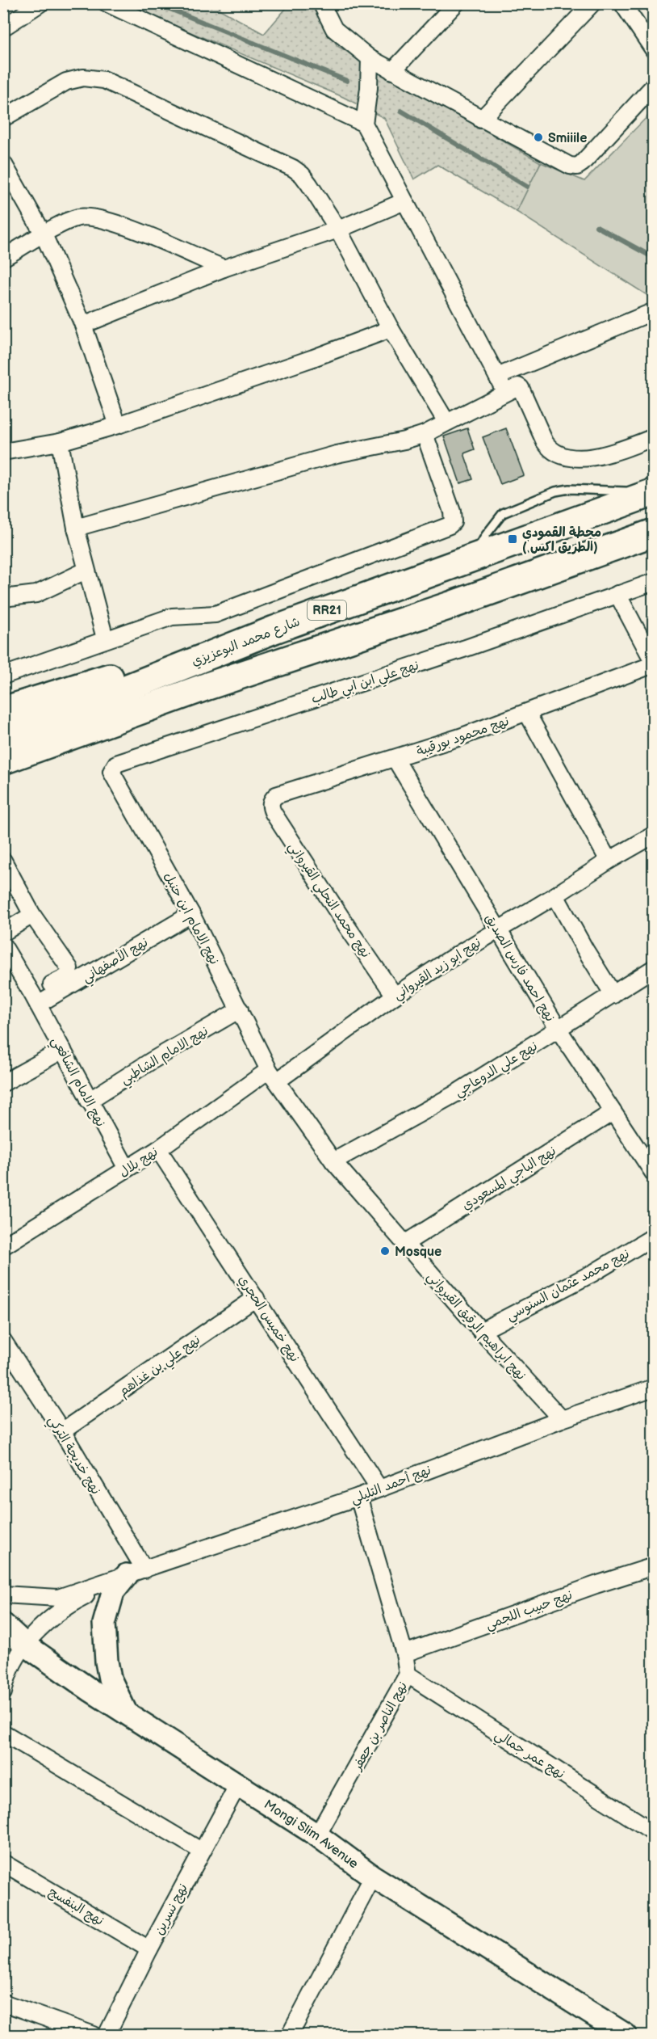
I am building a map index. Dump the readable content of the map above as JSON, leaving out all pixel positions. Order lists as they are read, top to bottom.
{
  "streets": {
    "highway": ["RR21", "شارع محمد البوعزيزي"],
    "main road": ["Mongi Slim Avenue"],
    "street": [
      "نهج علي ابن ابي طالب",
      "نهج محمود بورقيبة",
      "نهج محمد النحلي القيرواني",
      "نهج الامام ابن حنبل",
      "نهج الأصفهاني",
      "نهج احمد فارس الصديق",
      "نهج ابو زيد القيرواني",
      "نهج الامام الشاطبي",
      "نهج علي الدوعاجي",
      "نهج الامام الشافعي",
      "نهج بلال",
      "نهج الباجي المسعودي",
      "نهج محمد عثمان السنوسي",
      "نهج خميس الحجري",
      "نهج ابراهيم الرقيق القيرواني",
      "نهج علي بن غذاهم",
      "نهج خديجة التركي",
      "نهج أحمد التليلي",
      "نهج حبيب اللجمي",
      "نهج الناصر بن جعفر",
      "نهج عمر جمالي",
      "نهج البنفسج",
      "نهج نسرين"
    ]
  },
  "crossings": [
    ["نهج علي ابن ابي طالب", "نهج الامام ابن حنبل"],
    ["نهج محمود بورقيبة", "نهج محمد النحلي القيرواني"],
    ["نهج محمود بورقيبة", "نهج احمد فارس الصديق"],
    ["نهج محمد النحلي القيرواني", "نهج ابو زيد القيرواني"],
    ["نهج الامام ابن حنبل", "نهج الأصفهاني"],
    ["نهج الامام ابن حنبل", "نهج ابو زيد القيرواني"],
    ["نهج الامام ابن حنبل", "نهج الامام الشاطبي"],
    ["نهج الامام ابن حنبل", "نهج بلال"],
    ["نهج الامام ابن حنبل", "نهج ابراهيم الرقيق القيرواني"],
    ["نهج الأصفهاني", "نهج الامام الشافعي"],
    ["نهج احمد فارس الصديق", "نهج ابو زيد القيرواني"],
    ["نهج احمد فارس الصديق", "نهج علي الدوعاجي"],
    ["نهج احمد فارس الصديق", "نهج الباجي المسعودي"],
    ["نهج ابو زيد القيرواني", "نهج بلال"],
    ["نهج ابو زيد القيرواني", "نهج ابراهيم الرقيق القيرواني"],
    ["نهج الامام الشاطبي", "نهج الامام الشافعي"],
    ["نهج علي الدوعاجي", "نهج ابراهيم الرقيق القيرواني"],
    ["نهج الامام الشافعي", "نهج بلال"],
    ["نهج بلال", "نهج خميس الحجري"],
    ["نهج بلال", "نهج ابراهيم الرقيق القيرواني"],
    ["نهج الباجي المسعودي", "نهج ابراهيم الرقيق القيرواني"],
    ["نهج محمد عثمان السنوسي", "نهج ابراهيم الرقيق القيرواني"],
    ["نهج خميس الحجري", "نهج علي بن غذاهم"],
    ["نهج خميس الحجري", "نهج أحمد التليلي"],
    ["نهج ابراهيم الرقيق القيرواني", "نهج أحمد التليلي"],
    ["نهج علي بن غذاهم", "نهج خديجة التركي"],
    ["نهج خديجة التركي", "نهج أحمد التليلي"],
    ["نهج أحمد التليلي", "نهج الناصر بن جعفر"],
    ["نهج أحمد التليلي", "Mongi Slim Avenue"],
    ["نهج حبيب اللجمي", "نهج الناصر بن جعفر"],
    ["نهج الناصر بن جعفر", "نهج عمر جمالي"],
    ["نهج الناصر بن جعفر", "Mongi Slim Avenue"],
    ["Mongi Slim Avenue", "نهج نسرين"],
    ["نهج البنفسج", "نهج نسرين"]
  ],
  "places": {
    "other": ["Smiiile", "Mosque"],
    "transit": ["محطة القمودي ( الطريق اكس)"]
  }
}
